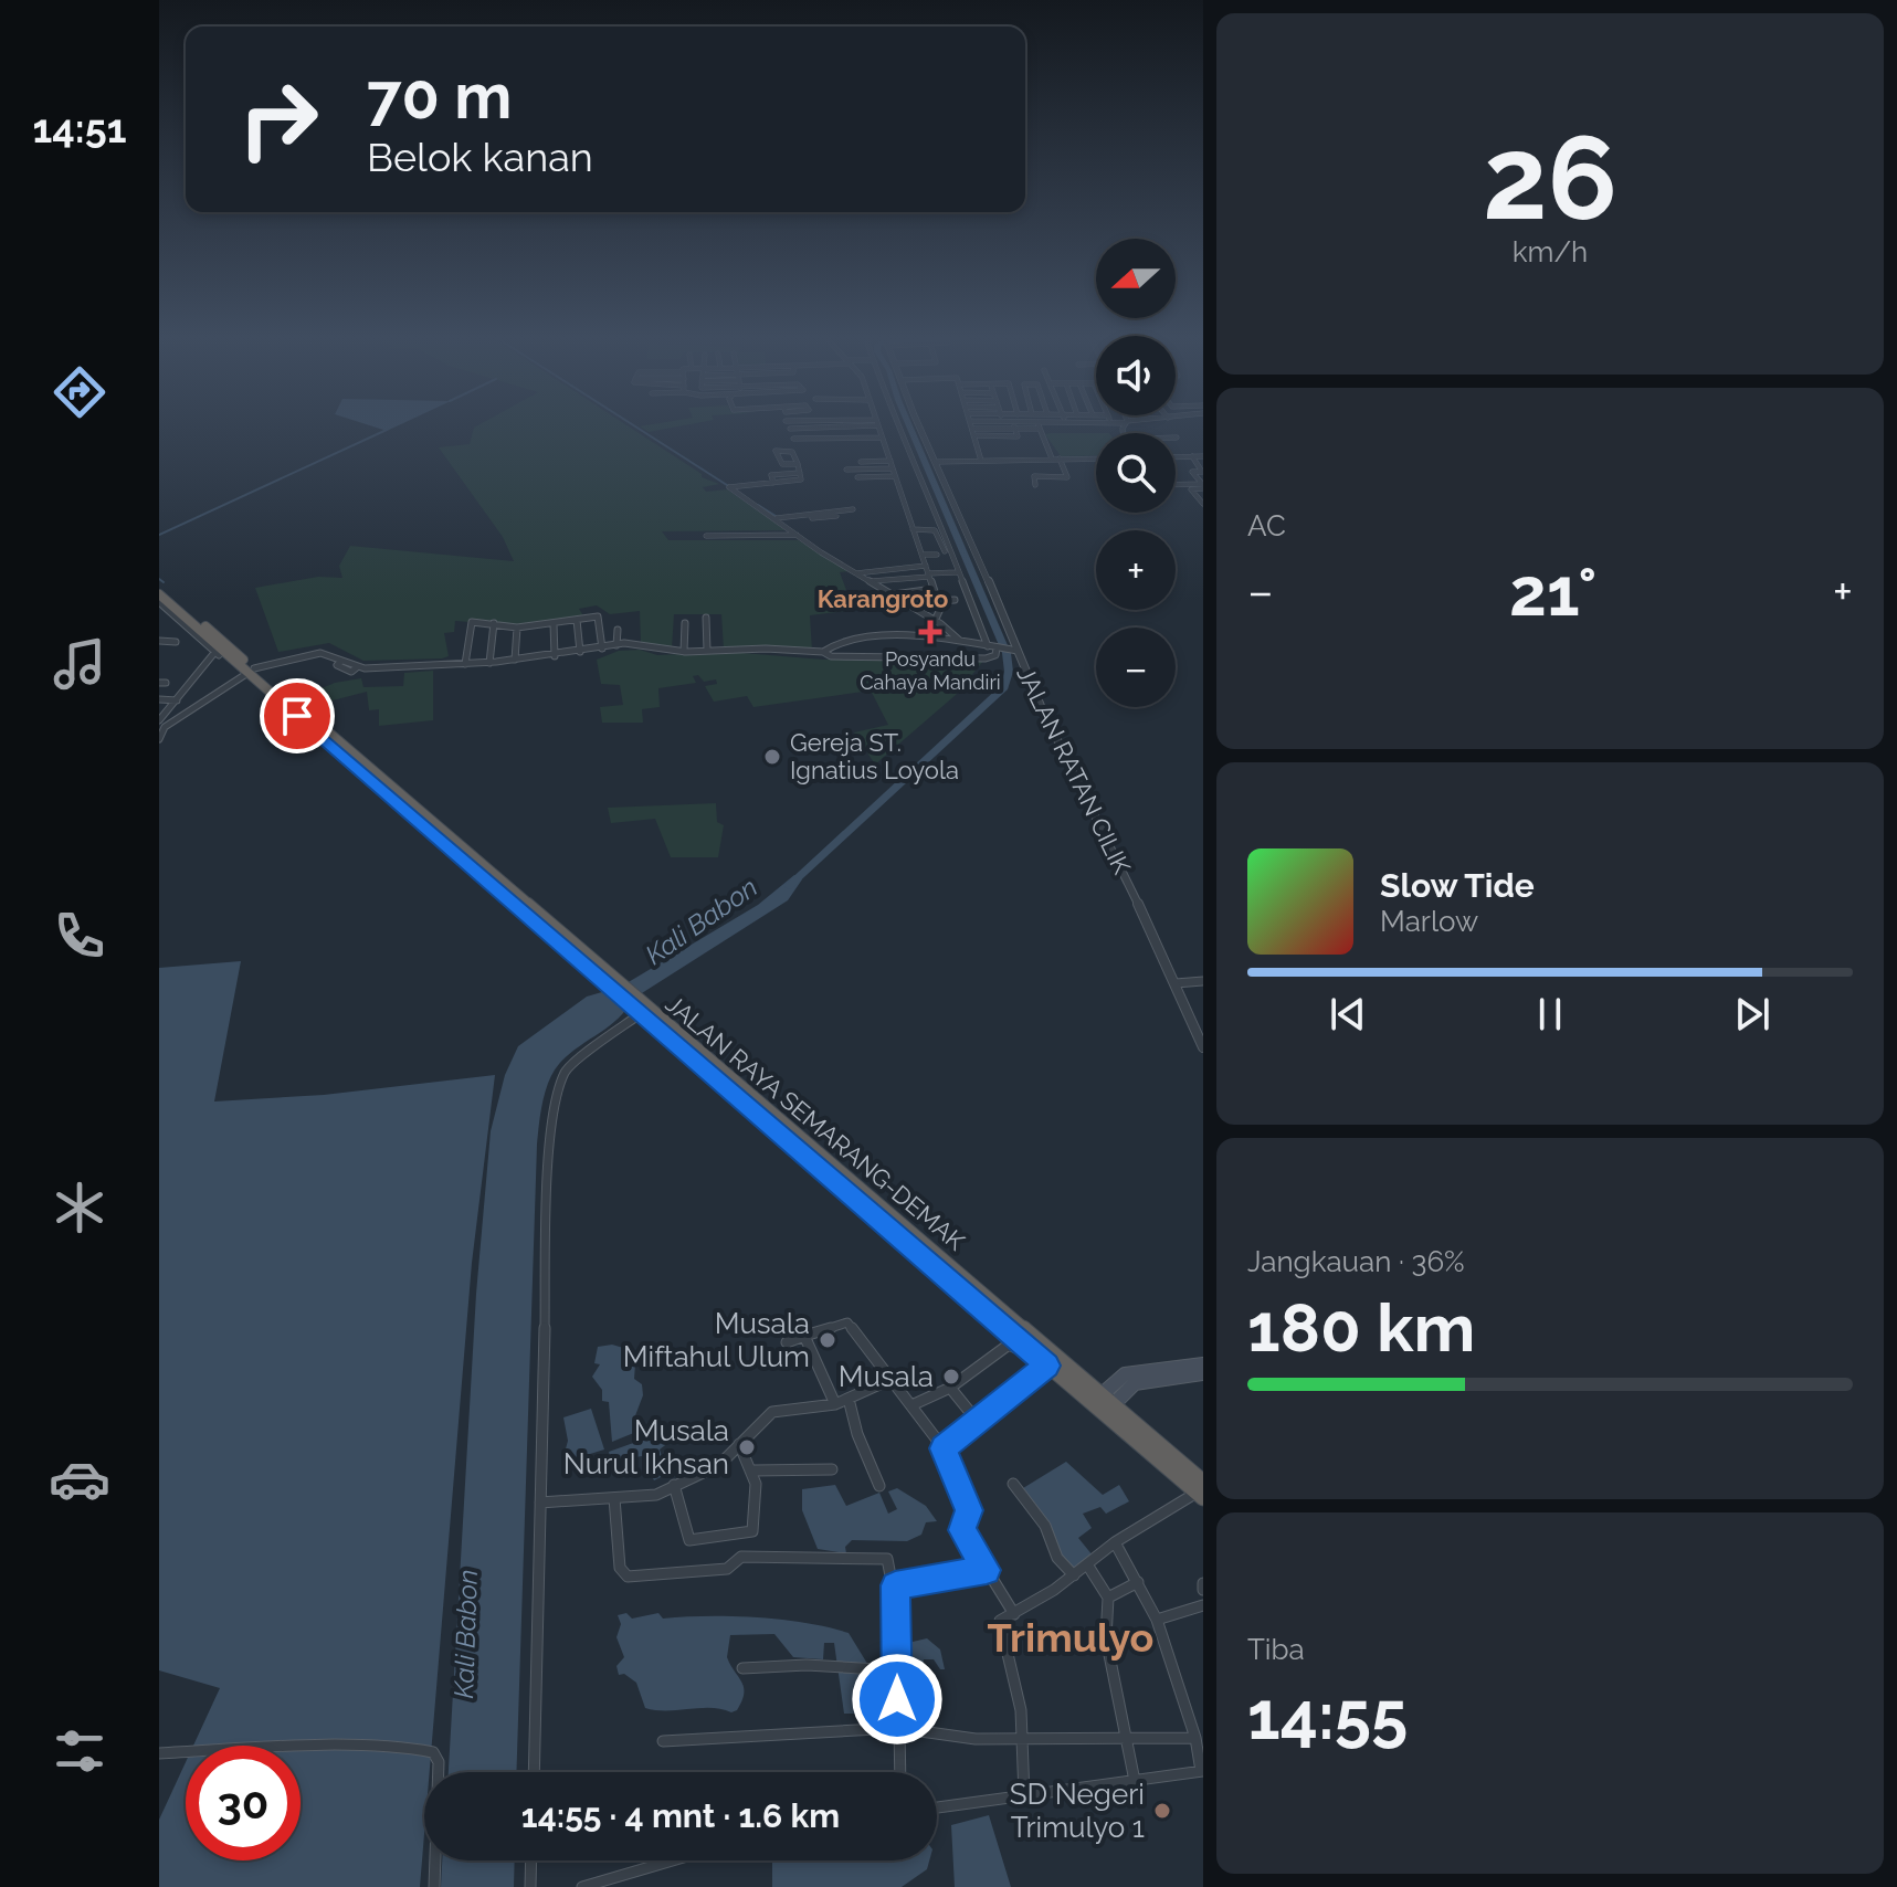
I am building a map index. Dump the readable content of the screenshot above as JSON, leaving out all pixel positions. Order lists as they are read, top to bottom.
{
  "streets": {
    "highway": ["JALAN RAYA SEMARANG-DEMAK"],
    "street": ["JALAN RATAN CILIK"]
  },
  "districts": ["Karangroto", "Trimulyo"],
  "water": ["Kali Babon"],
  "places": {
    "health": ["Posyandu Cahaya Mandiri"],
    "other": [
      "Gereja ST. Ignatius Loyola",
      "Musala Miftahul Ulum",
      "Musala",
      "Musala Nurul Ikhsan",
      "SD Negeri Trimulyo 1"
    ]
  },
  "north": "left",
  "page": {
    "tabs": "14:51",
    "tile": [
      ["26", "km/h"],
      "AC",
      ["Jangkauan · 36%", "180 km"],
      ["Tiba", "14:55"]
    ],
    "turn": ["70 m", "Belok kanan"],
    "map_buttons": ["+", "−"],
    "heat": ["−", "21°", "+"],
    "song": ["Slow Tide", "Marlow"],
    "limit": "30",
    "trip": "14:55 · 4 mnt · 1.6 km"
  }
}
